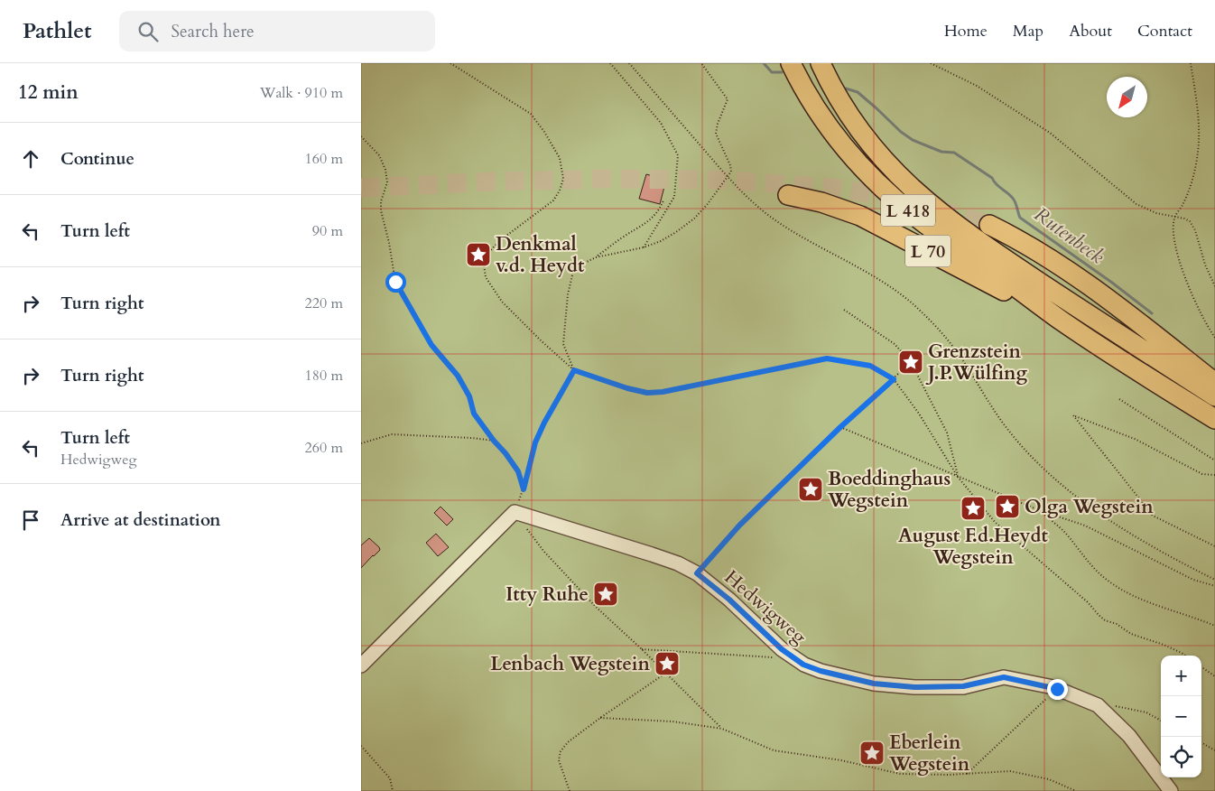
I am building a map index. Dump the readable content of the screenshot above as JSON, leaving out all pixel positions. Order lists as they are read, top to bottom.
{
  "streets": {
    "highway": ["L 418", "L 70"],
    "street": ["Hedwigweg"]
  },
  "crossings": [
    ["L 418", "L 70"]
  ],
  "water": ["Rutenbeck"],
  "places": {
    "place": [
      "Denkmal v.d. Heydt",
      "Grenzstein J.P.Wülfing",
      "Boeddinghaus Wegstein",
      "Olga Wegstein",
      "August F.d.Heydt Wegstein",
      "Itty Ruhe",
      "Lenbach Wegstein",
      "Eberlein Wegstein"
    ]
  },
  "north": "bottom left",
  "page": {
    "header": "Pathlet",
    "search": "Search here",
    "nav": [
      "Home",
      "Map",
      "About",
      "Contact"
    ],
    "heading": ["12 min", "Walk · 910 m"],
    "list": [
      ["Continue", "160 m"],
      ["Turn left", "90 m"],
      ["Turn right", "220 m"],
      ["Turn right", "180 m"],
      ["Turn left", "Hedwigweg", "260 m"],
      "Arrive at destination"
    ],
    "map_buttons": ["+", "−"]
  }
}
